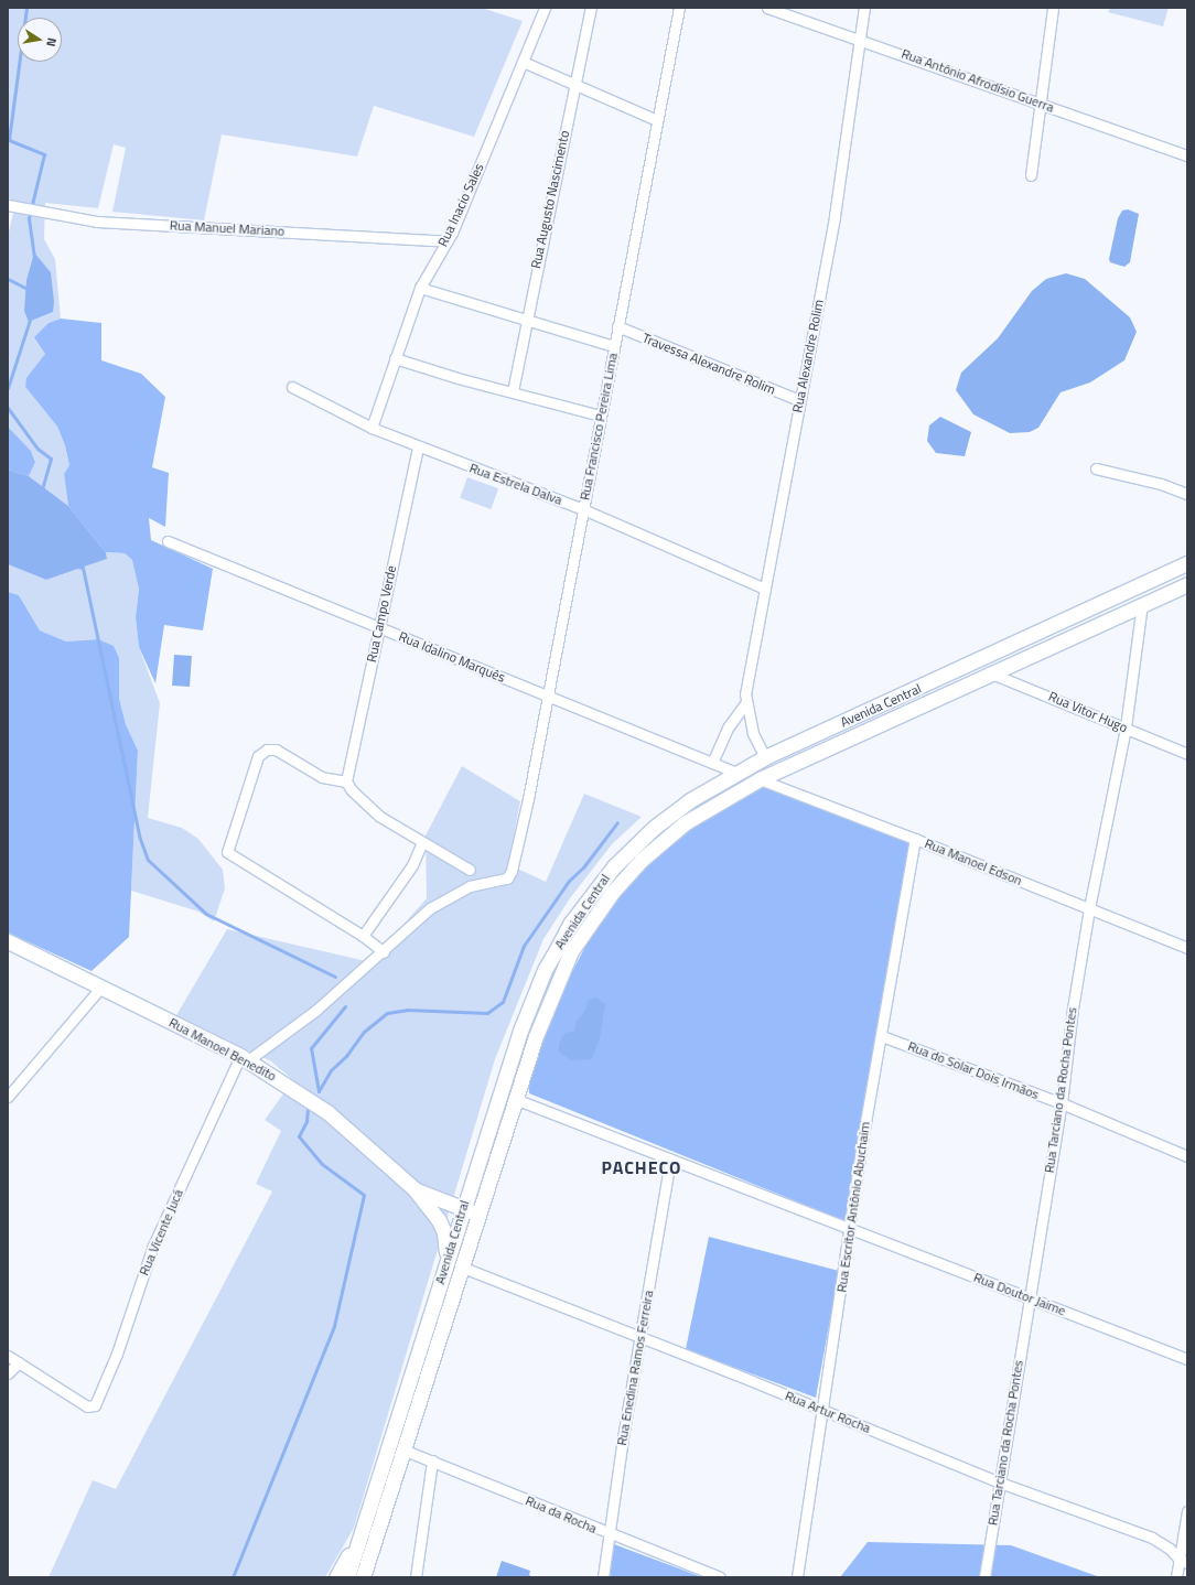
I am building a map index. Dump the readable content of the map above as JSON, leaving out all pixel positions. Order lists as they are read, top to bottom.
{
  "streets": {
    "main road": ["Avenida Central", "Rua Manoel Benedito"],
    "street": [
      "Rua Antônio Afrodísio Guerra",
      "Rua Augusto Nascimento",
      "Rua Inacio Sales",
      "Rua Manuel Mariano",
      "Rua Alexandre Rolim",
      "Travessa Alexandre Rolim",
      "Rua Francisco Pereira Lima",
      "Rua Estrela Dalva",
      "Rua Campo Verde",
      "Rua Idalino Marquês",
      "Rua Vitor Hugo",
      "Rua Manoel Edson",
      "Rua do Solar Dois Irmãos",
      "Rua Tarciano da Rocha Pontes",
      "Rua Escritor Antônio Abuchaim",
      "Rua Vicente Jucá",
      "Rua Doutor Jaime",
      "Rua Enedina Ramos Ferreira",
      "Rua Artur Rocha",
      "Rua da Rocha"
    ]
  },
  "crossings": [
    ["Rua Antônio Afrodísio Guerra", "Rua Alexandre Rolim"],
    ["Rua Inacio Sales", "Rua Manuel Mariano"],
    ["Rua Inacio Sales", "Rua Estrela Dalva"],
    ["Rua Alexandre Rolim", "Travessa Alexandre Rolim"],
    ["Rua Alexandre Rolim", "Rua Estrela Dalva"],
    ["Rua Alexandre Rolim", "Rua Idalino Marquês"],
    ["Rua Alexandre Rolim", "Avenida Central"],
    ["Travessa Alexandre Rolim", "Rua Francisco Pereira Lima"],
    ["Rua Francisco Pereira Lima", "Rua Estrela Dalva"],
    ["Rua Francisco Pereira Lima", "Rua Idalino Marquês"],
    ["Rua Estrela Dalva", "Rua Campo Verde"],
    ["Rua Campo Verde", "Rua Idalino Marquês"],
    ["Rua Idalino Marquês", "Avenida Central"],
    ["Avenida Central", "Rua Vitor Hugo"],
    ["Avenida Central", "Rua Manoel Edson"],
    ["Avenida Central", "Rua Manoel Benedito"],
    ["Avenida Central", "Rua Tarciano da Rocha Pontes"],
    ["Avenida Central", "Rua Doutor Jaime"],
    ["Avenida Central", "Rua Artur Rocha"],
    ["Avenida Central", "Rua da Rocha"],
    ["Rua Vitor Hugo", "Rua Tarciano da Rocha Pontes"],
    ["Rua Manoel Edson", "Rua Tarciano da Rocha Pontes"],
    ["Rua Manoel Edson", "Rua Escritor Antônio Abuchaim"],
    ["Rua Manoel Benedito", "Rua Vicente Jucá"],
    ["Rua do Solar Dois Irmãos", "Rua Tarciano da Rocha Pontes"],
    ["Rua do Solar Dois Irmãos", "Rua Escritor Antônio Abuchaim"],
    ["Rua Tarciano da Rocha Pontes", "Rua Doutor Jaime"],
    ["Rua Tarciano da Rocha Pontes", "Rua Artur Rocha"],
    ["Rua Escritor Antônio Abuchaim", "Rua Doutor Jaime"],
    ["Rua Escritor Antônio Abuchaim", "Rua Artur Rocha"],
    ["Rua Doutor Jaime", "Rua Enedina Ramos Ferreira"],
    ["Rua Enedina Ramos Ferreira", "Rua Artur Rocha"],
    ["Rua Enedina Ramos Ferreira", "Rua da Rocha"]
  ],
  "districts": ["PACHECO"],
  "north": "right"
}
